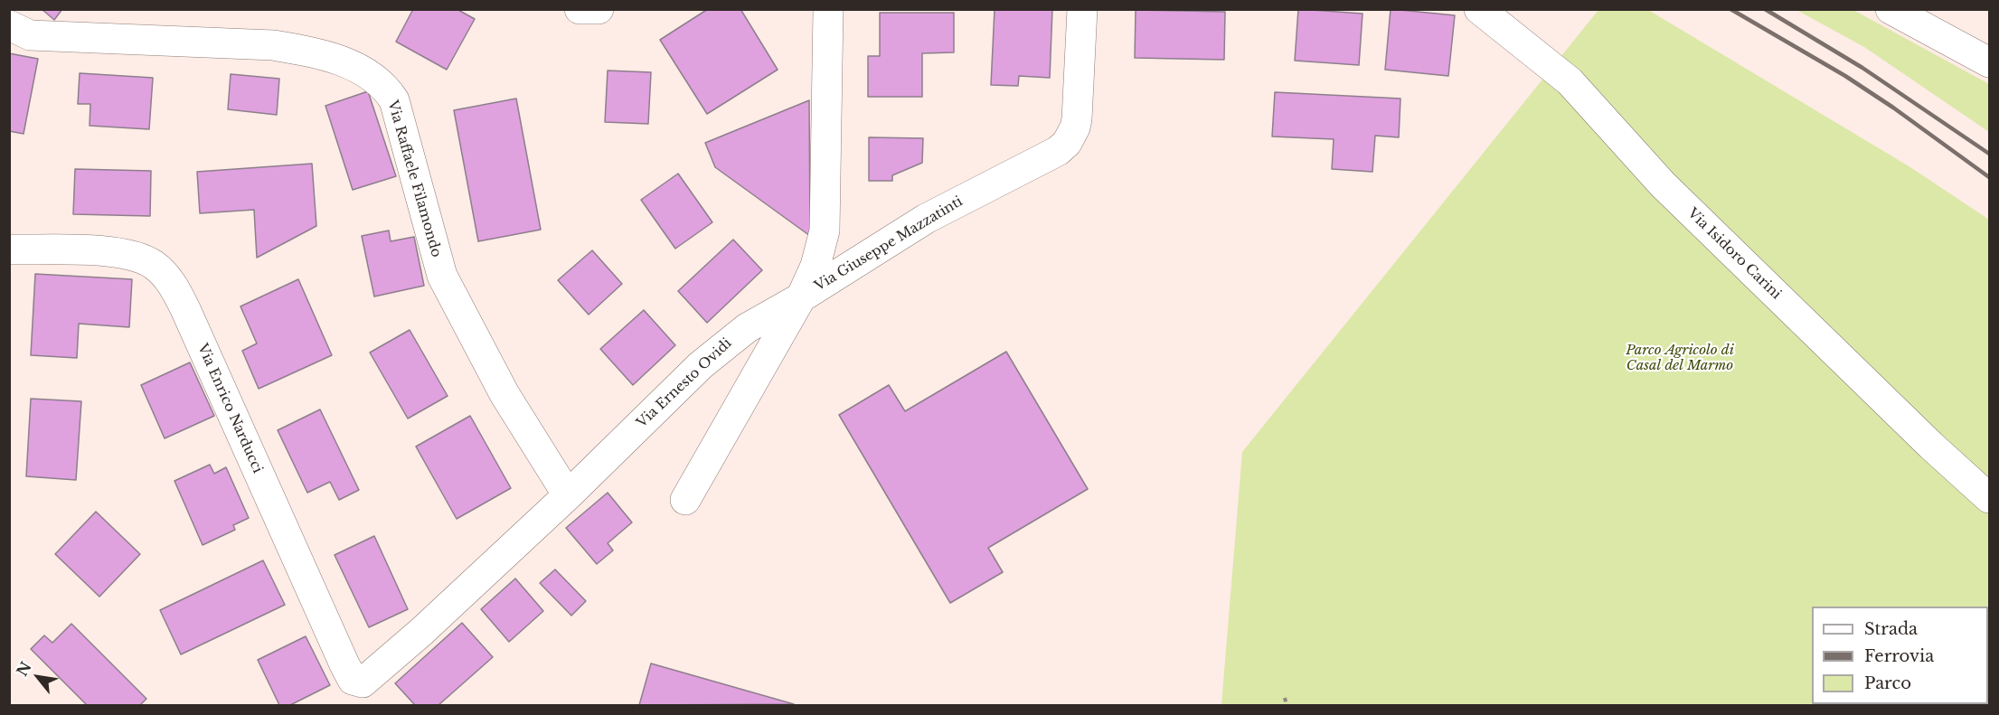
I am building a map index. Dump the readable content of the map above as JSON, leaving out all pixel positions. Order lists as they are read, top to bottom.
{
  "streets": {
    "street": [
      "Via Raffaele Filamondo",
      "Via Giuseppe Mazzatinti",
      "Via Isidoro Carini",
      "Via Ernesto Ovidi",
      "Via Enrico Narducci"
    ]
  },
  "crossings": [
    ["Via Raffaele Filamondo", "Via Ernesto Ovidi"],
    ["Via Giuseppe Mazzatinti", "Via Ernesto Ovidi"],
    ["Via Ernesto Ovidi", "Via Enrico Narducci"]
  ],
  "parks": ["Parco Agricolo di Casal del Marmo"],
  "legend": ["Strada", "Ferrovia", "Parco"],
  "north": "top left"
}
